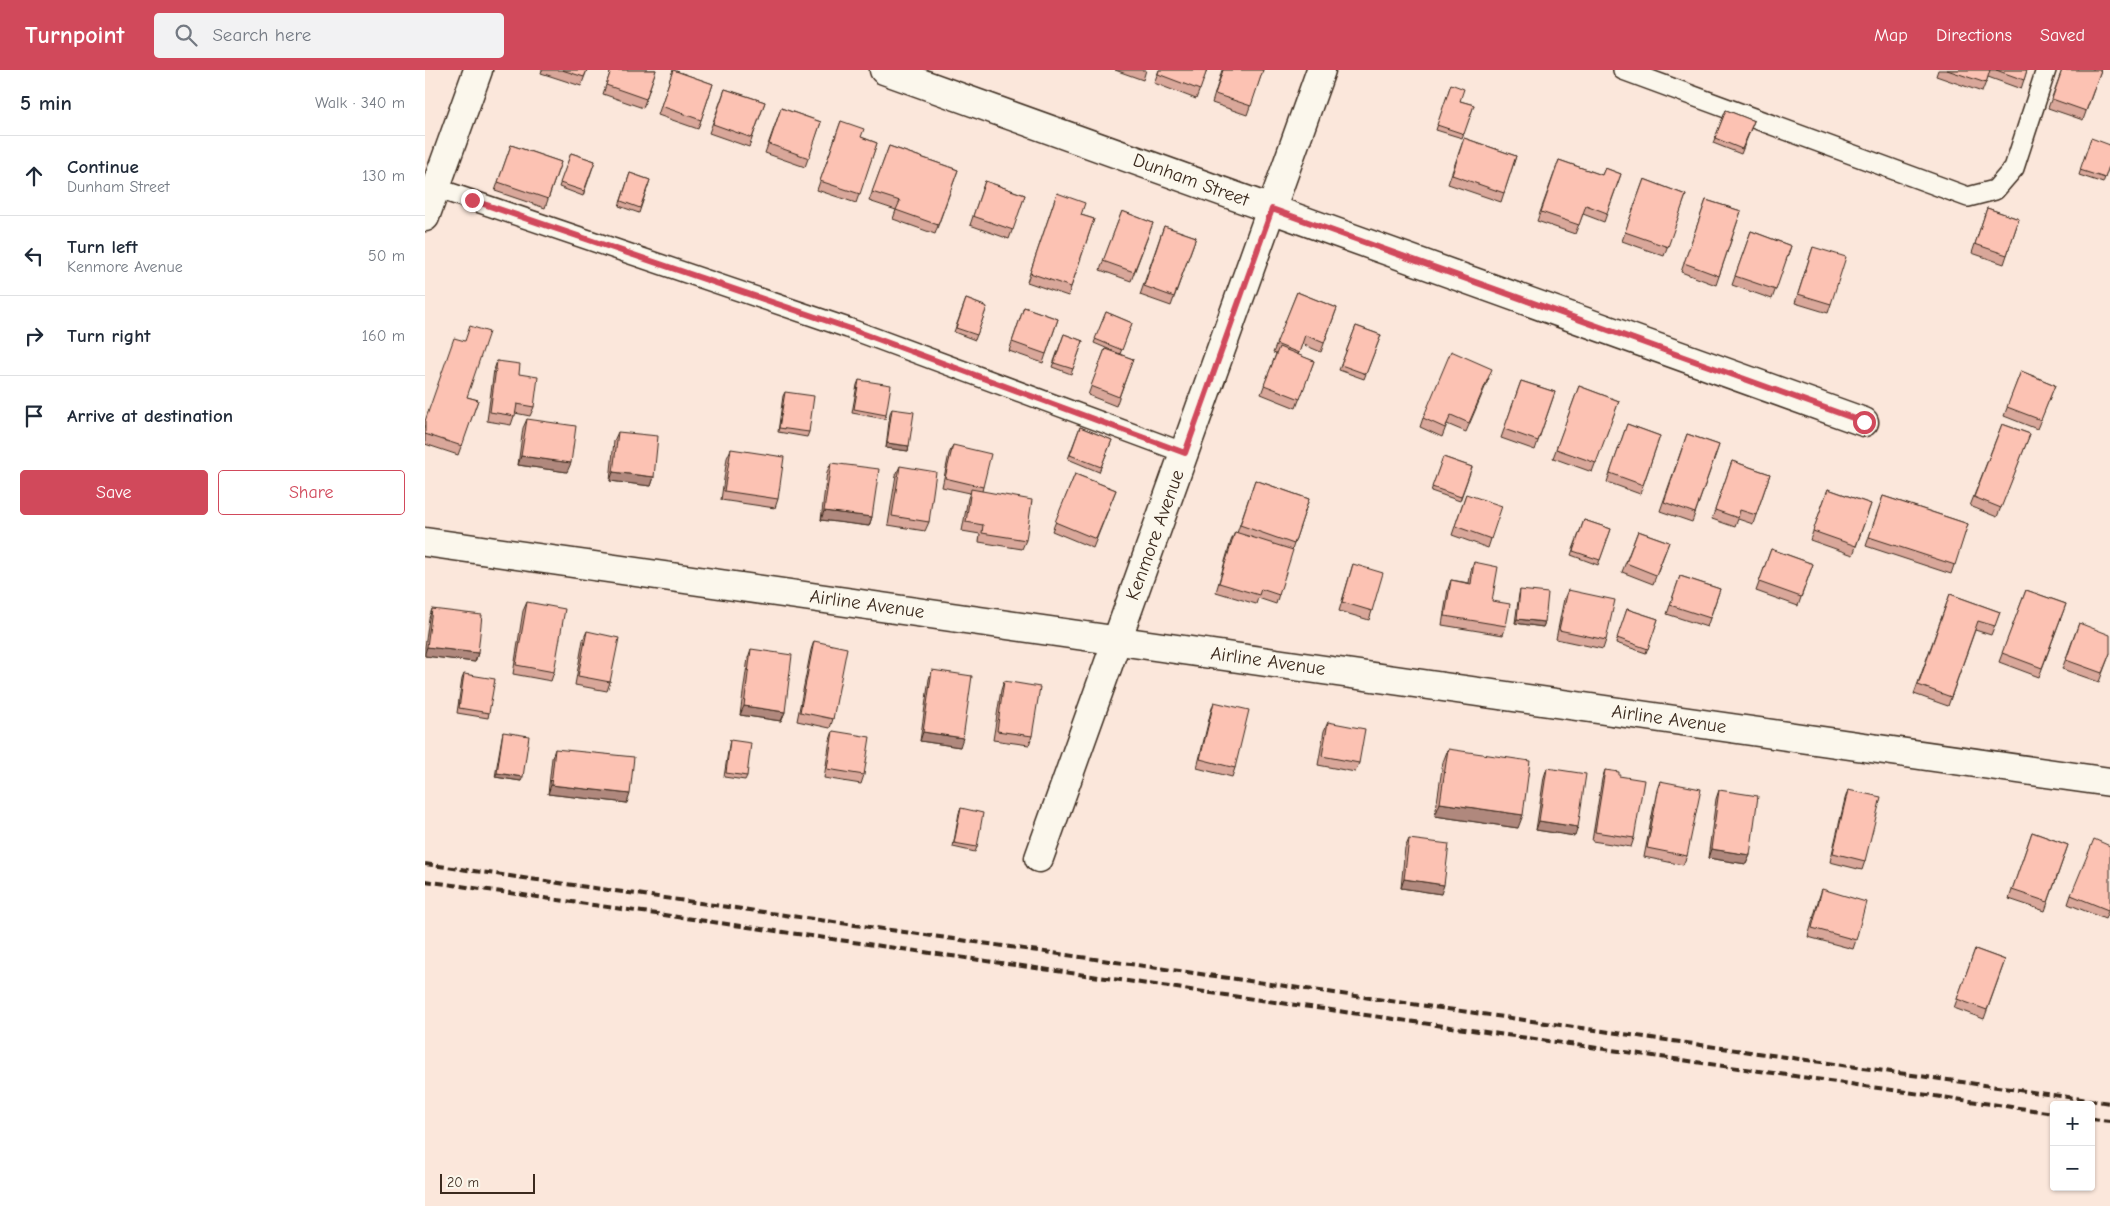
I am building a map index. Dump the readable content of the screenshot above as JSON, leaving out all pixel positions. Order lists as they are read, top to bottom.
{
  "streets": {
    "street": ["Dunham Street", "Kenmore Avenue", "Airline Avenue"]
  },
  "crossings": [
    ["Dunham Street", "Kenmore Avenue"],
    ["Kenmore Avenue", "Airline Avenue"]
  ],
  "scale_bar": "20 m",
  "page": {
    "header": "Turnpoint",
    "search": "Search here",
    "nav": ["Map", "Directions", "Saved"],
    "heading": ["5 min", "Walk · 340 m"],
    "list": [
      ["Continue", "Dunham Street", "130 m"],
      ["Turn left", "Kenmore Avenue", "50 m"],
      ["Turn right", "160 m"],
      "Arrive at destination"
    ],
    "buttons": ["Save", "Share"],
    "map_buttons": ["+", "−"],
    "scale": "20 m"
  }
}
